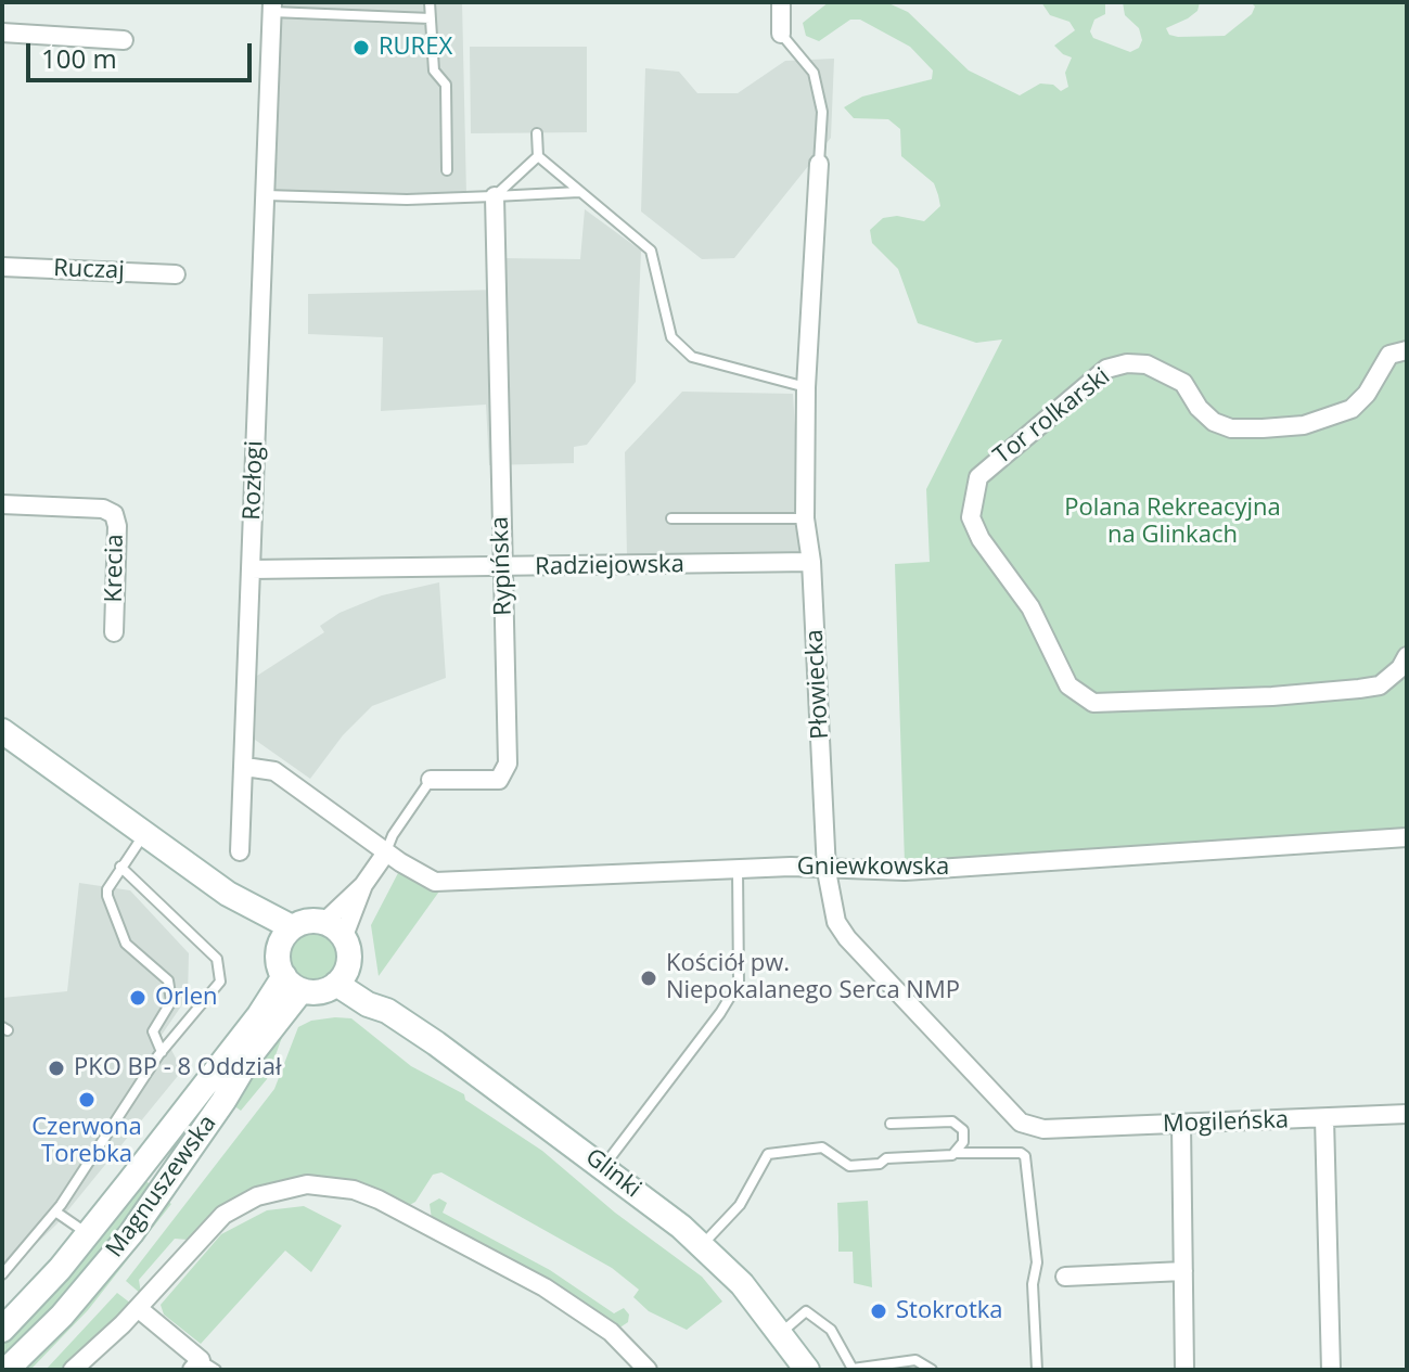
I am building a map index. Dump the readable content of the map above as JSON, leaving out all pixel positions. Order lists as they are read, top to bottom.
{
  "streets": {
    "street": [
      "Ruczaj",
      "Tor rolkarski",
      "Rozłogi",
      "Rypińska",
      "Radziejowska",
      "Krecia",
      "Płowiecka",
      "Gniewkowska",
      "Mogileńska",
      "Glinki",
      "Magnuszewska"
    ]
  },
  "crossings": [
    ["Rozłogi", "Radziejowska"],
    ["Rypińska", "Radziejowska"],
    ["Rypińska", "Gniewkowska"],
    ["Radziejowska", "Płowiecka"],
    ["Płowiecka", "Gniewkowska"],
    ["Płowiecka", "Mogileńska"],
    ["Glinki", "Magnuszewska"]
  ],
  "parks": ["Polana Rekreacyjna na Glinkach"],
  "places": [
    "RUREX",
    "Kościół pw. Niepokalanego Serca NMP",
    "Orlen",
    "PKO BP - 8 Oddział",
    "Czerwona Torebka",
    "Stokrotka"
  ],
  "scale_bar": "100 m"
}
